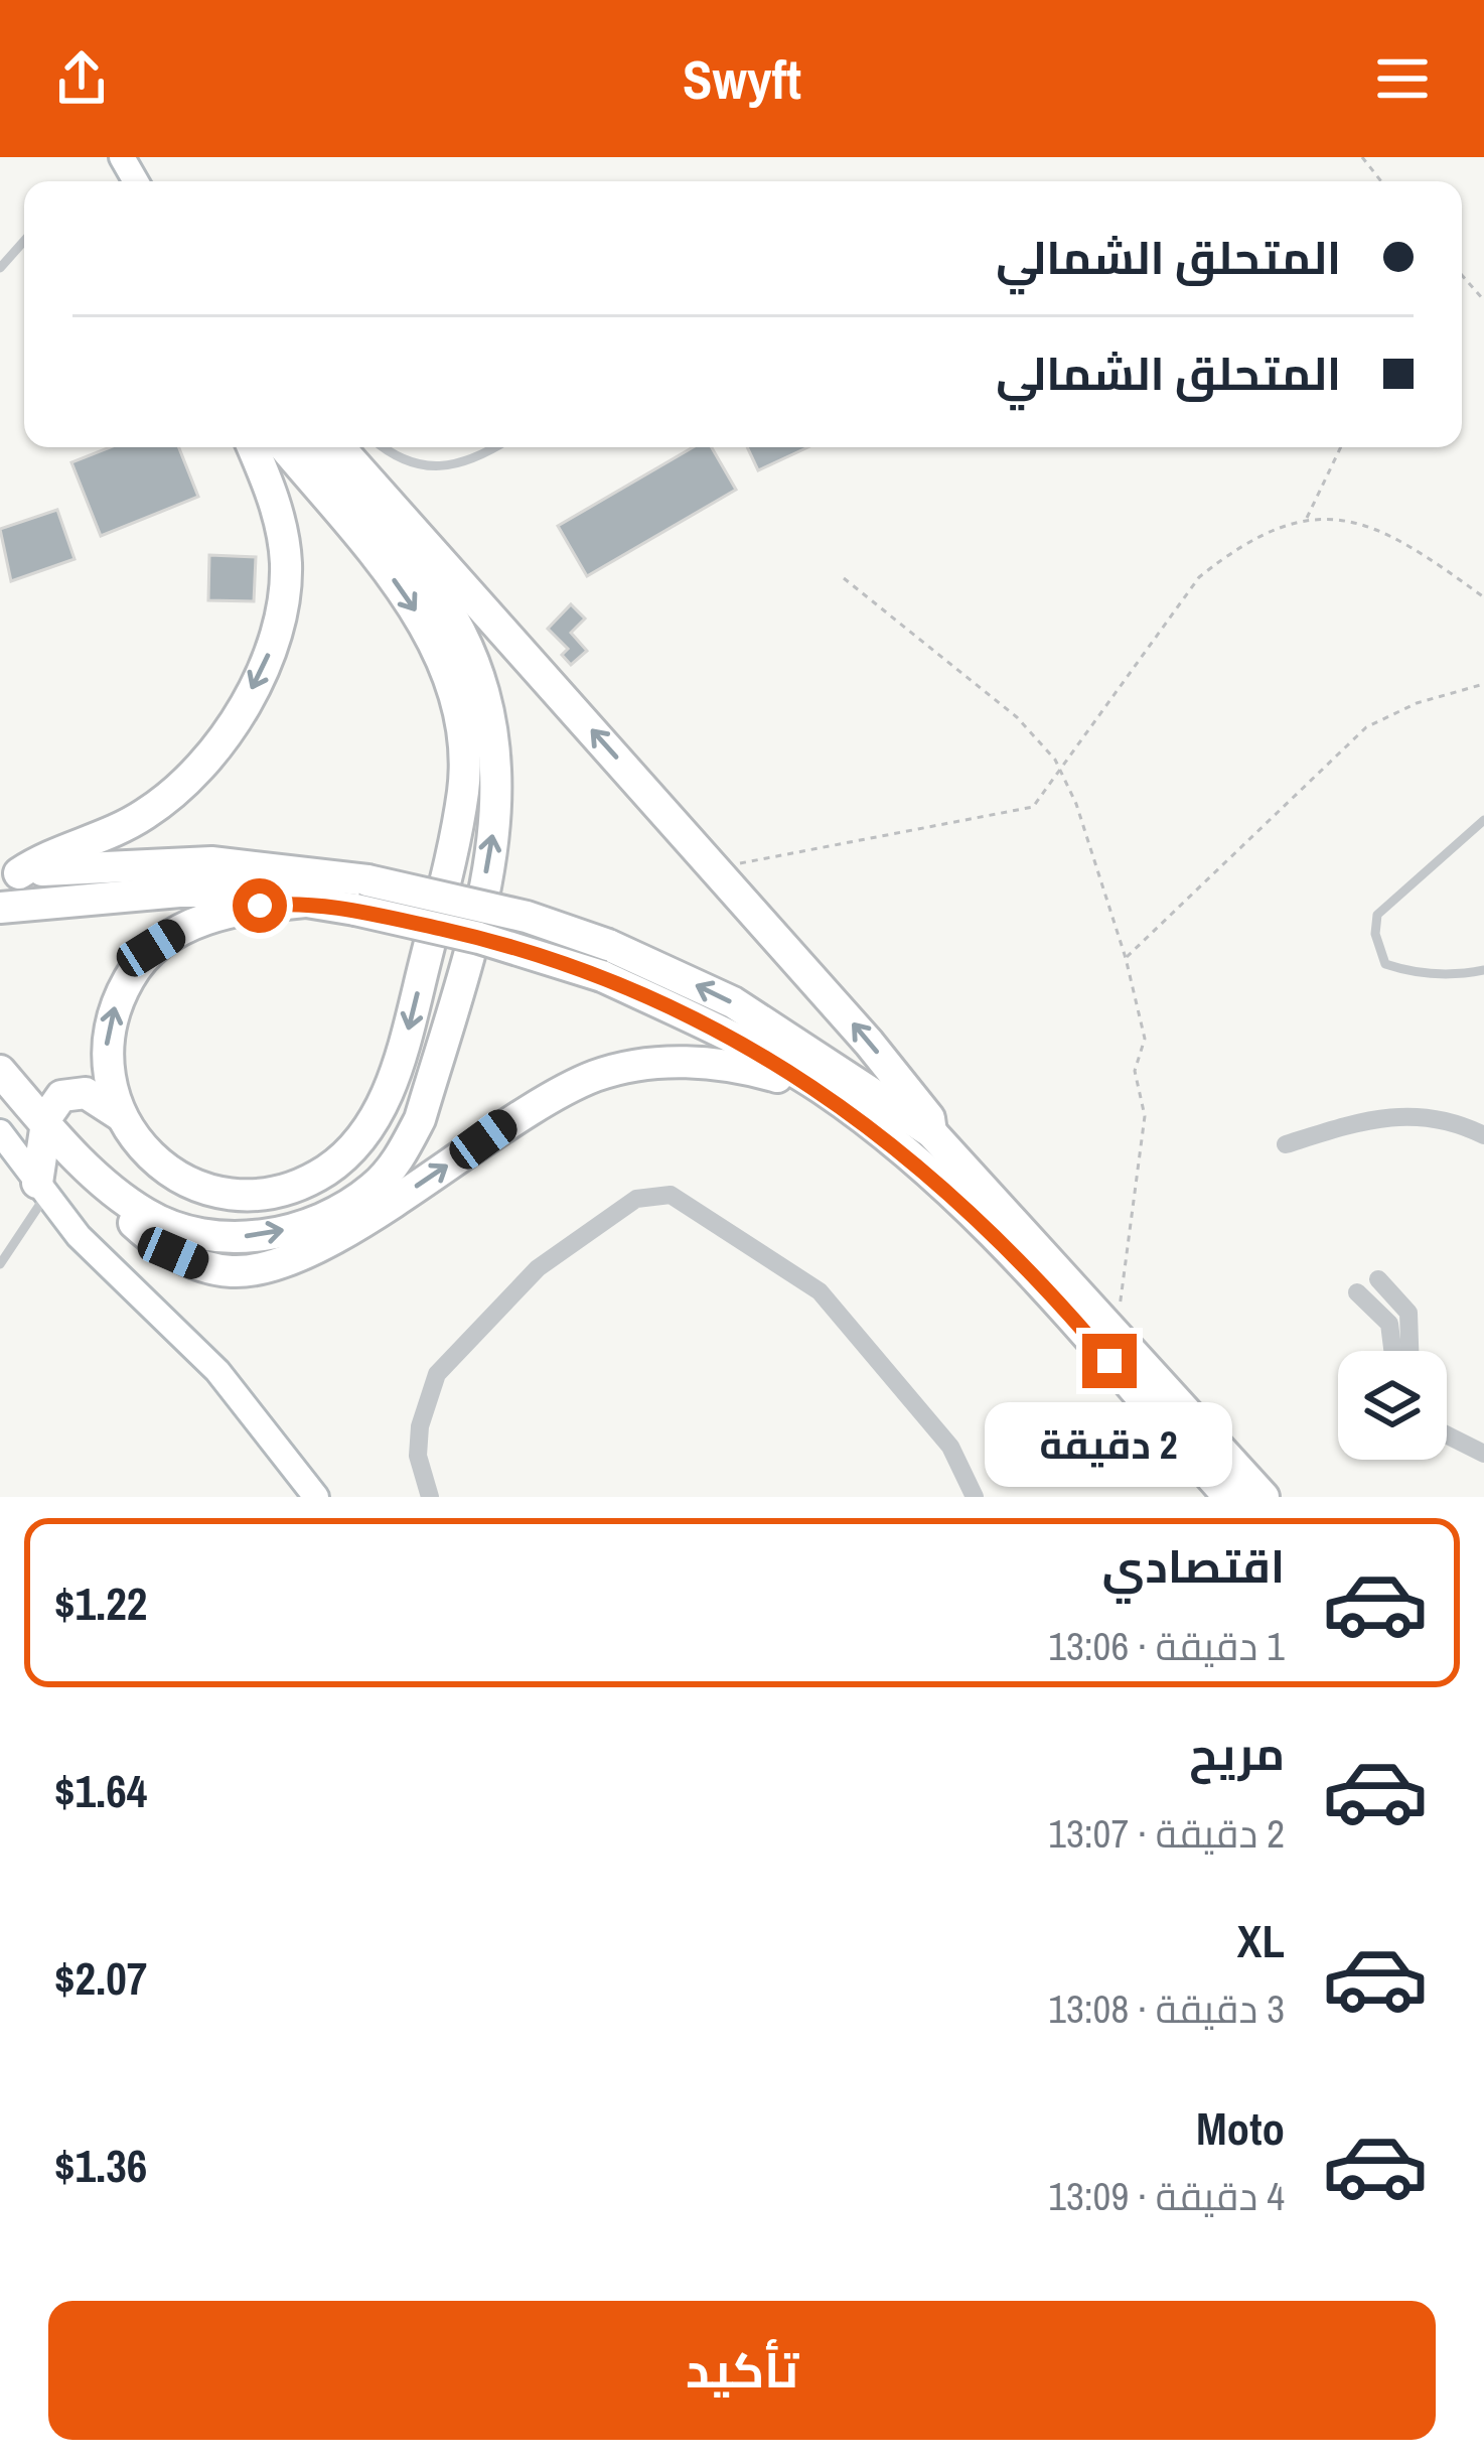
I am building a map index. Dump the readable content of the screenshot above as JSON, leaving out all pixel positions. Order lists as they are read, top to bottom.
{
  "page": {
    "header": "Swyft",
    "banner": ["المتحلق الشمالي", "المتحلق الشمالي"],
    "bubble": "2 دقيقة",
    "list": [
      {
        "name": "اقتصادي",
        "note": "1 دقيقة · 13:06",
        "value": "$1.22"
      },
      {
        "name": "مريح",
        "note": "2 دقيقة · 13:07",
        "value": "$1.64"
      },
      {
        "name": "XL",
        "note": "3 دقيقة · 13:08",
        "value": "$2.07"
      },
      {
        "name": "Moto",
        "note": "4 دقيقة · 13:09",
        "value": "$1.36"
      }
    ],
    "buttons": "تأكيد"
  }
}
